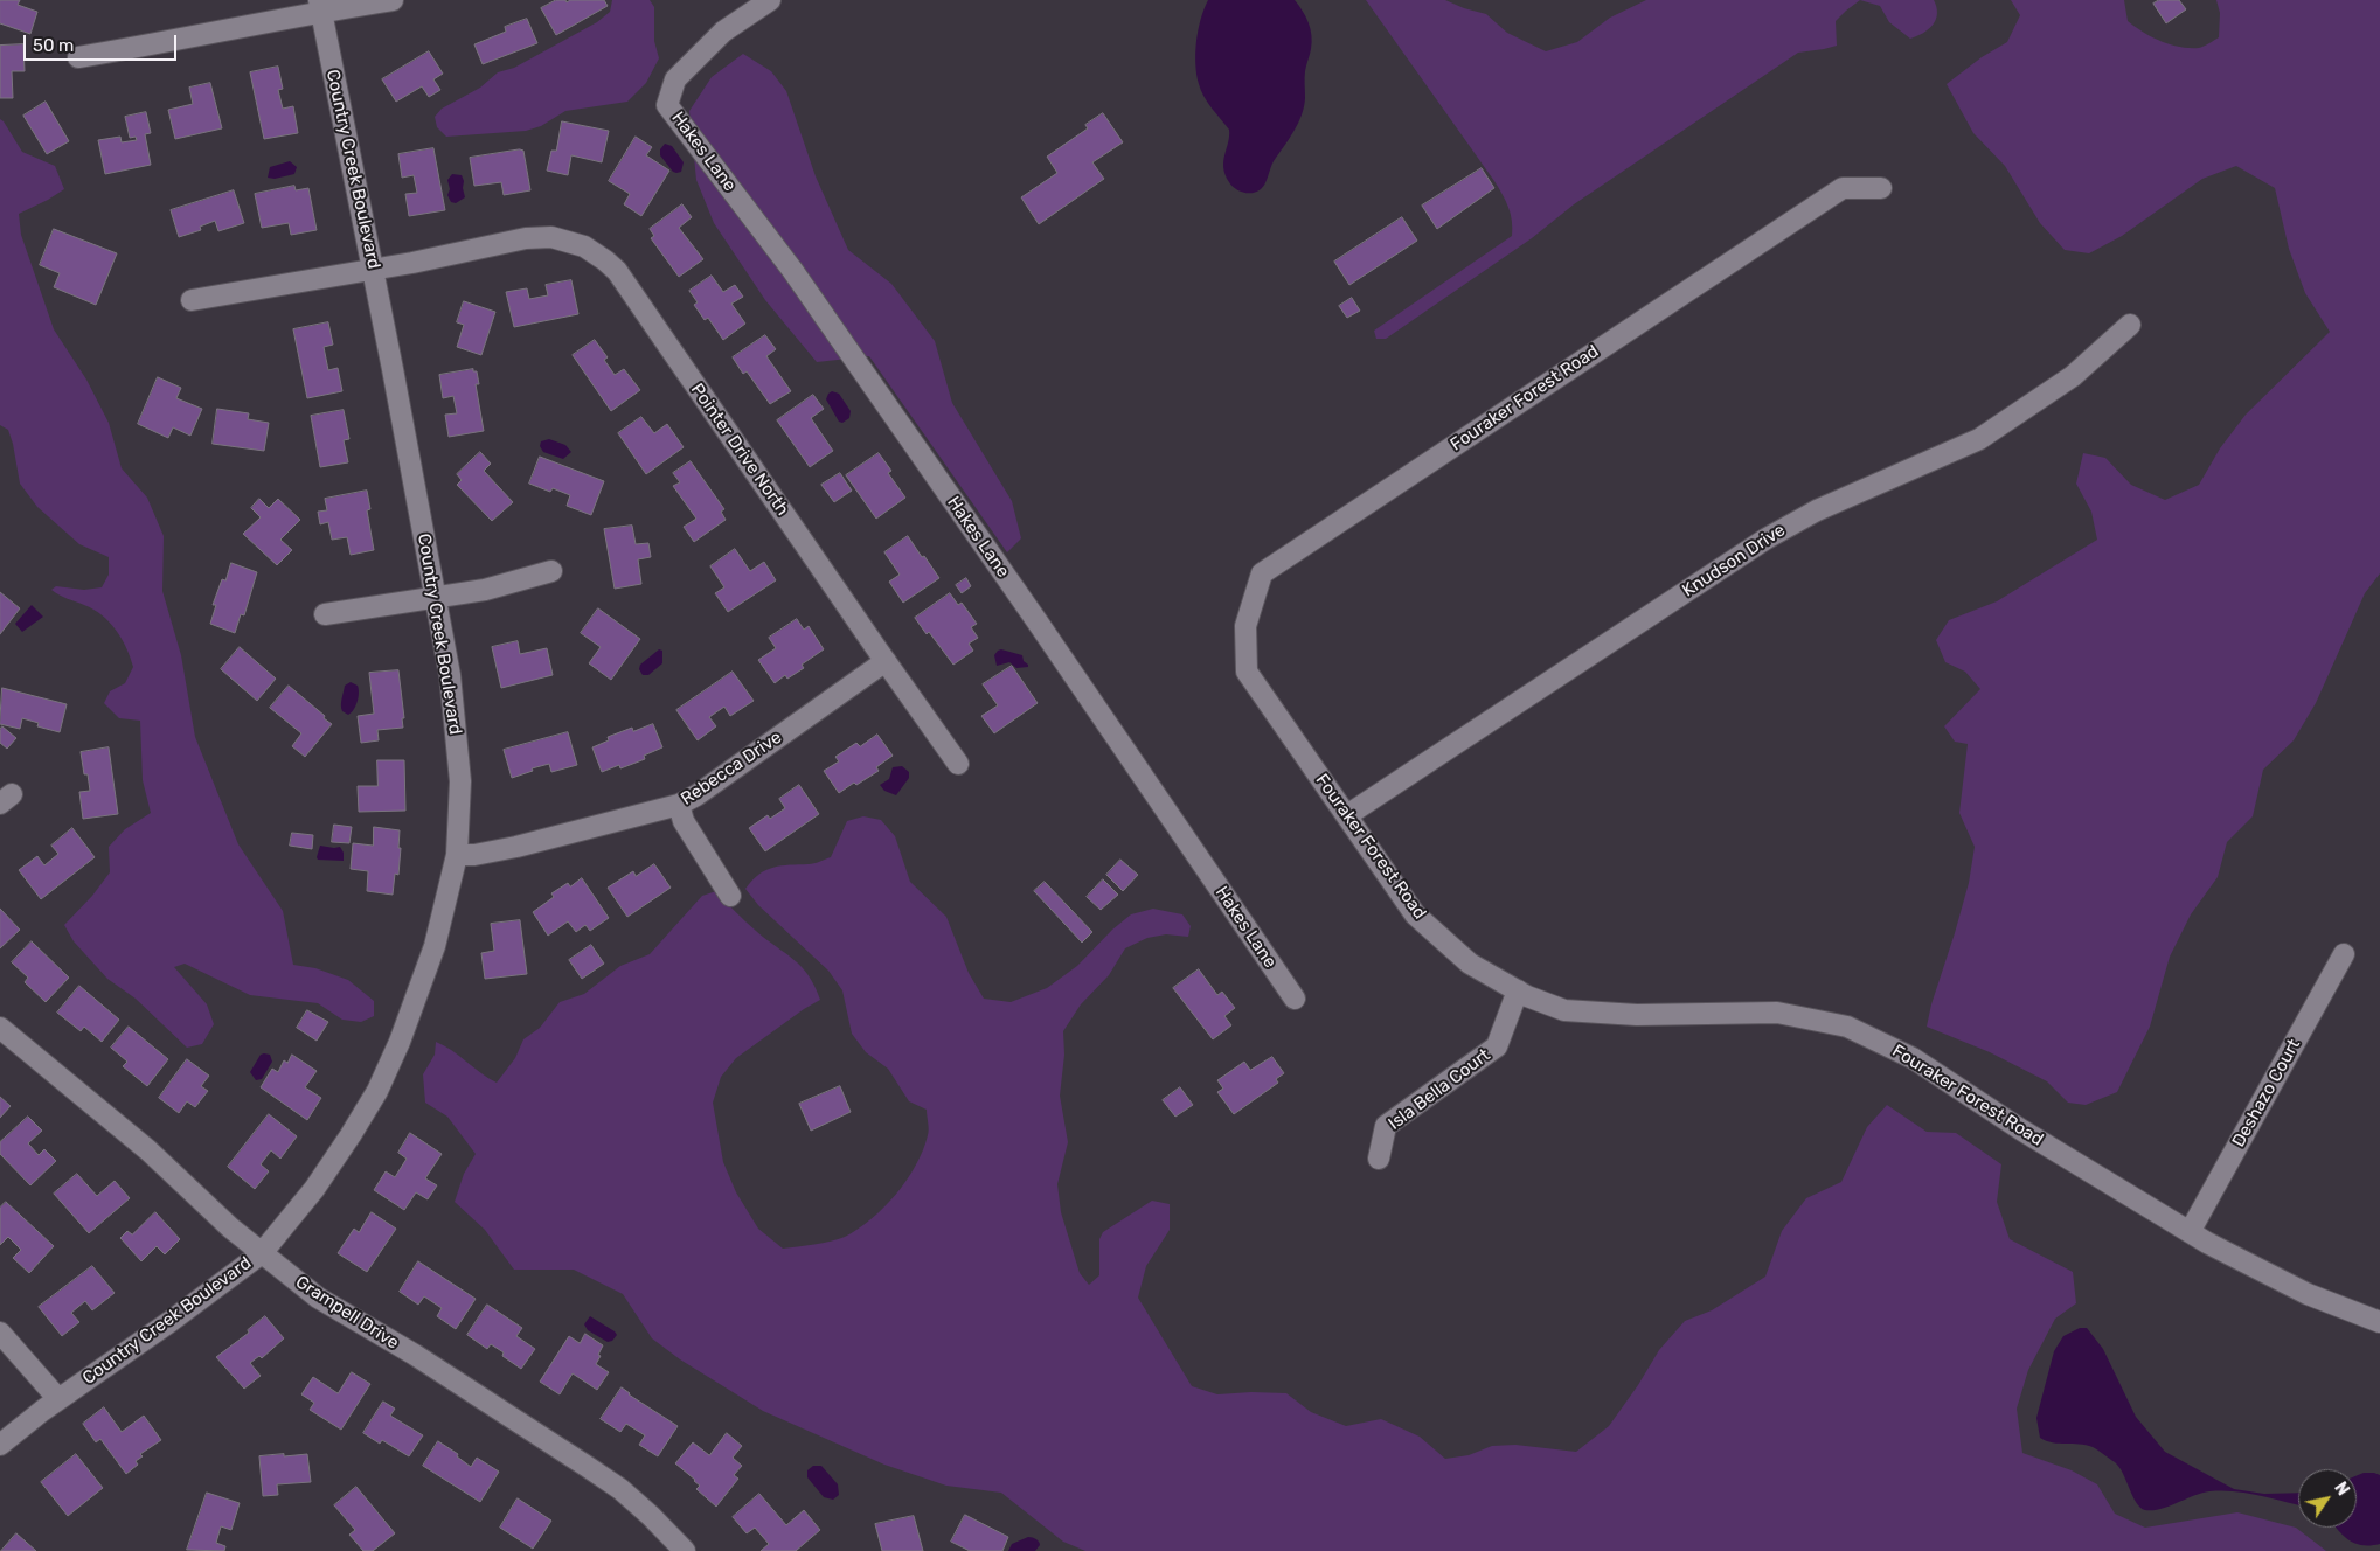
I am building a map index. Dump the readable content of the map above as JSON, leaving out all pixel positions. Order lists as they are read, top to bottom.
{
  "streets": {
    "street": [
      "Hakes Lane",
      "Country Creek Boulevard",
      "Fouraker Forest Road",
      "Pointer Drive North",
      "Knudson Drive",
      "Rebecca Drive",
      "Isla Bella Court",
      "Deshazo Court",
      "Grampell Drive"
    ]
  },
  "crossings": [
    ["Country Creek Boulevard", "Pointer Drive North"],
    ["Country Creek Boulevard", "Rebecca Drive"],
    ["Country Creek Boulevard", "Grampell Drive"],
    ["Fouraker Forest Road", "Knudson Drive"],
    ["Fouraker Forest Road", "Isla Bella Court"],
    ["Fouraker Forest Road", "Deshazo Court"],
    ["Pointer Drive North", "Rebecca Drive"]
  ],
  "scale_bar": "50 m",
  "north": "top right"
}
